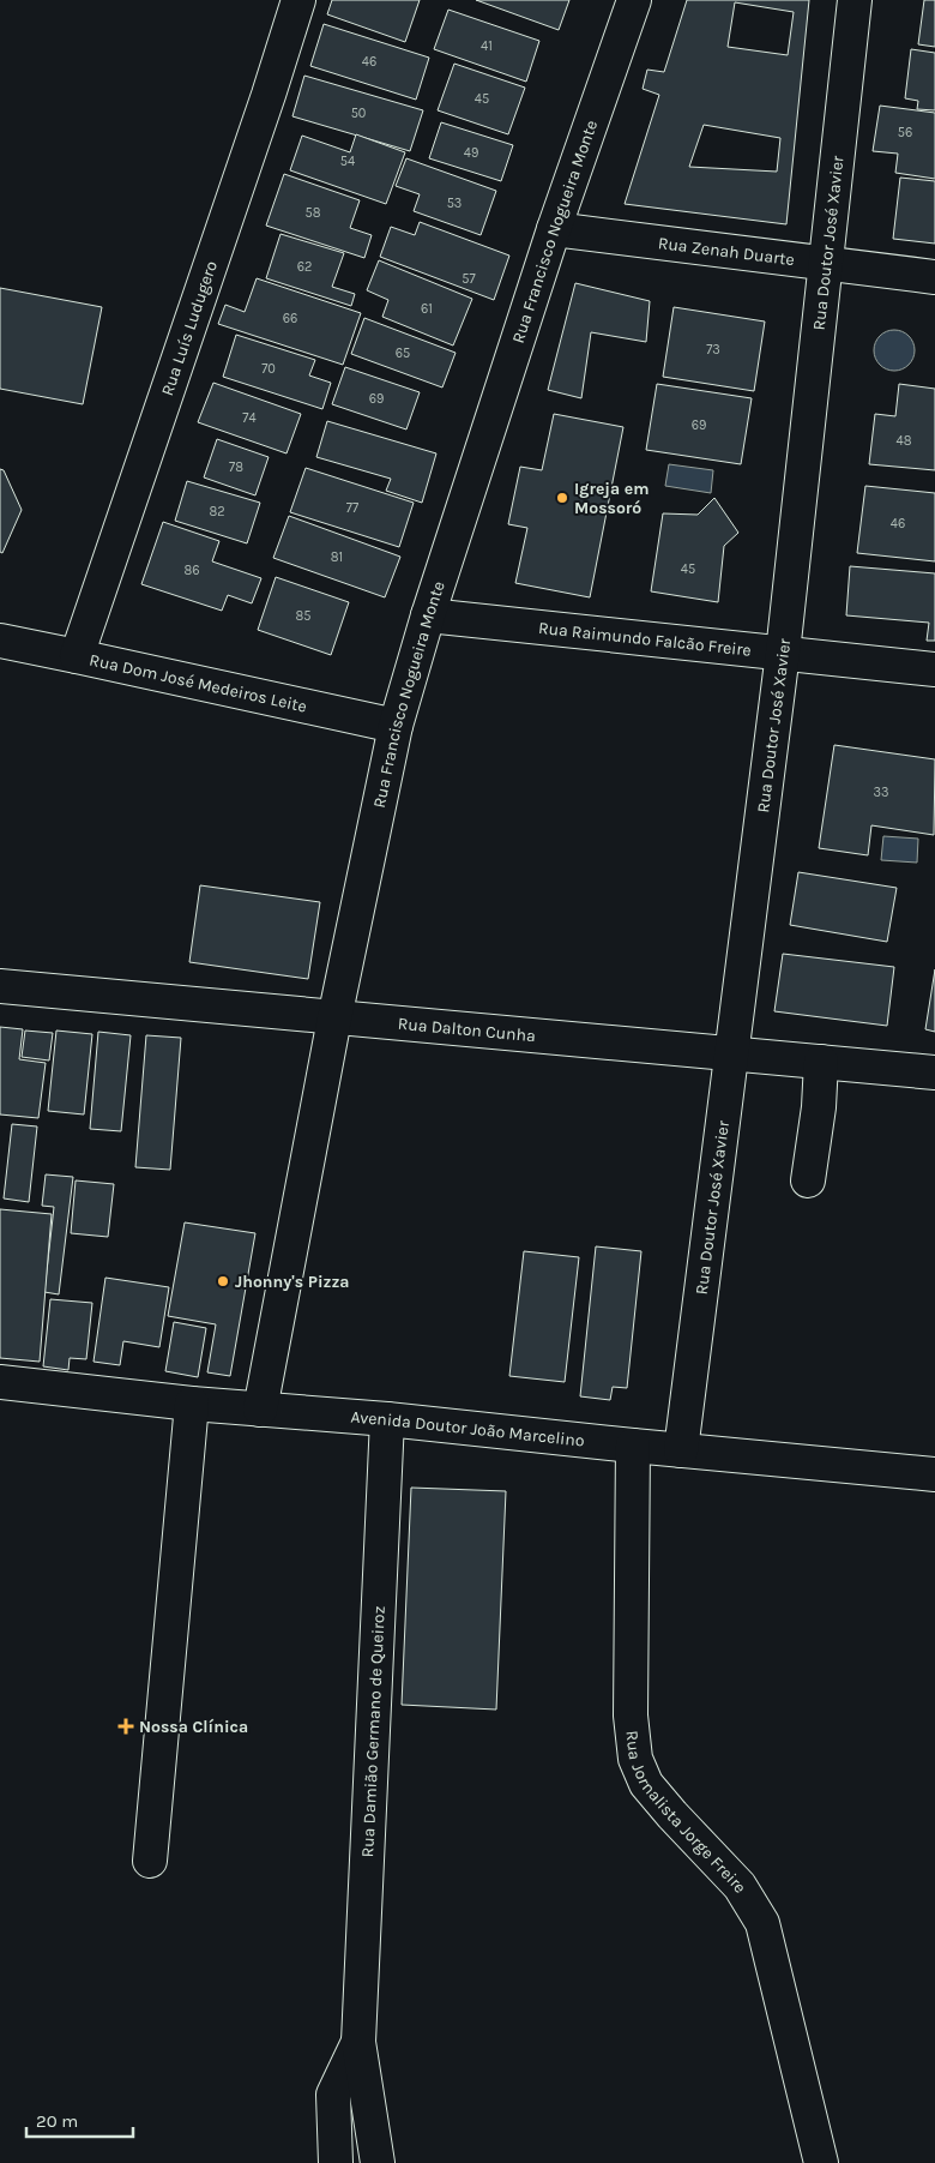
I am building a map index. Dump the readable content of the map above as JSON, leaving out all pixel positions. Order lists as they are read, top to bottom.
{
  "streets": {
    "street": [
      "Rua Francisco Nogueira Monte",
      "Rua Doutor José Xavier",
      "Rua Zenah Duarte",
      "Rua Luís Ludugero",
      "Rua Raimundo Falcão Freire",
      "Rua Dom José Medeiros Leite",
      "Rua Dalton Cunha",
      "Avenida Doutor João Marcelino",
      "Rua Damião Germano de Queiroz",
      "Rua Jornalista Jorge Freire"
    ]
  },
  "crossings": [
    ["Rua Francisco Nogueira Monte", "Rua Zenah Duarte"],
    ["Rua Francisco Nogueira Monte", "Rua Raimundo Falcão Freire"],
    ["Rua Francisco Nogueira Monte", "Rua Dom José Medeiros Leite"],
    ["Rua Francisco Nogueira Monte", "Rua Dalton Cunha"],
    ["Rua Francisco Nogueira Monte", "Avenida Doutor João Marcelino"],
    ["Rua Doutor José Xavier", "Rua Zenah Duarte"],
    ["Rua Doutor José Xavier", "Rua Raimundo Falcão Freire"],
    ["Rua Doutor José Xavier", "Rua Dalton Cunha"],
    ["Rua Doutor José Xavier", "Avenida Doutor João Marcelino"],
    ["Rua Luís Ludugero", "Rua Dom José Medeiros Leite"],
    ["Avenida Doutor João Marcelino", "Rua Damião Germano de Queiroz"],
    ["Avenida Doutor João Marcelino", "Rua Jornalista Jorge Freire"]
  ],
  "places": {
    "other": ["Igreja em Mossoró", "Jhonny's Pizza"],
    "health": ["Nossa Clínica"]
  },
  "house_numbers": [
    "41",
    "46",
    "45",
    "50",
    "56",
    "49",
    "54",
    "53",
    "58",
    "62",
    "57",
    "61",
    "66",
    "73",
    "65",
    "70",
    "69",
    "74",
    "69",
    "48",
    "78",
    "77",
    "82",
    "46",
    "81",
    "45",
    "86",
    "85",
    "33"
  ],
  "scale_bar": "20 m"
}
